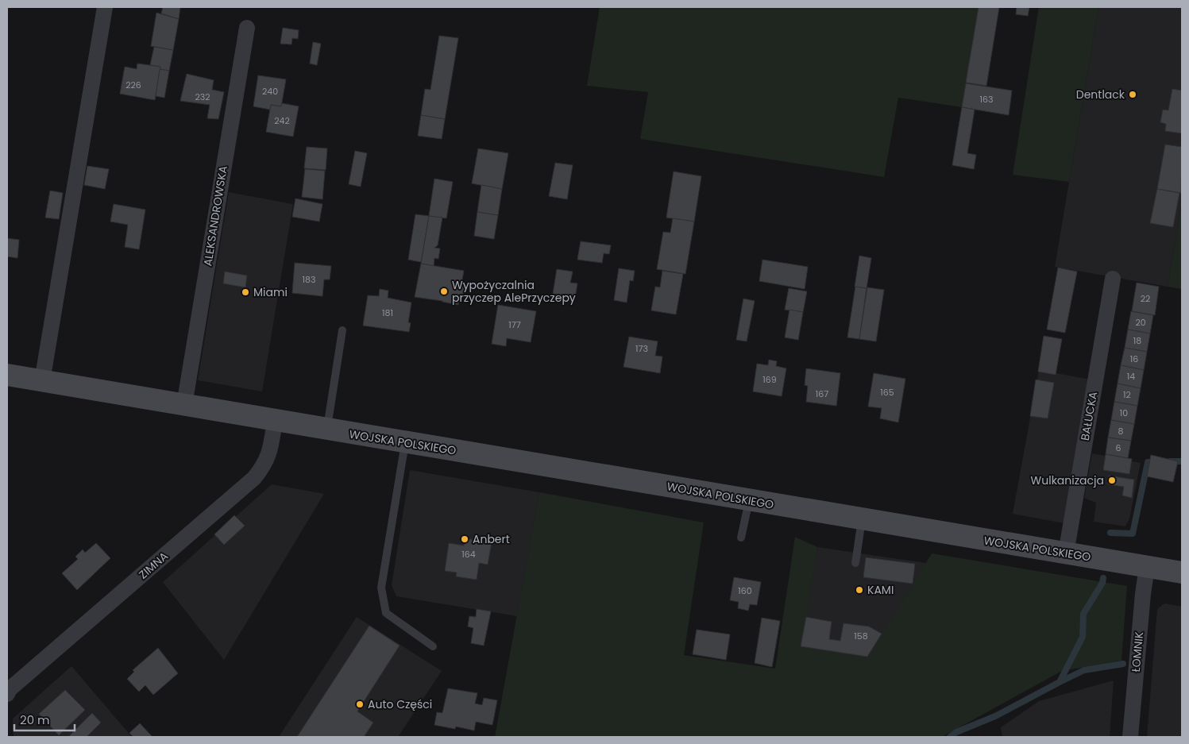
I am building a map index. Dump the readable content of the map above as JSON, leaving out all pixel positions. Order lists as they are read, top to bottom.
{
  "streets": {
    "main road": ["WOJSKA POLSKIEGO"],
    "street": [
      "ALEKSANDROWSKA",
      "BAŁUCKA",
      "ZIMNA",
      "ŁOMNIK"
    ]
  },
  "crossings": [
    ["BAŁUCKA", "WOJSKA POLSKIEGO"],
    ["WOJSKA POLSKIEGO", "ZIMNA"],
    ["WOJSKA POLSKIEGO", "ŁOMNIK"]
  ],
  "places": [
    "Dentlack",
    "Wypożyczalnia przyczep AlePrzyczepy",
    "Miami",
    "Wulkanizacja",
    "Anbert",
    "KAMI",
    "Auto Części"
  ],
  "house_numbers": [
    "226",
    "240",
    "232",
    "163",
    "242",
    "183",
    "22",
    "181",
    "20",
    "177",
    "18",
    "173",
    "16",
    "14",
    "169",
    "165",
    "167",
    "12",
    "10",
    "8",
    "6",
    "164",
    "160",
    "158"
  ],
  "scale_bar": "20 m"
}
